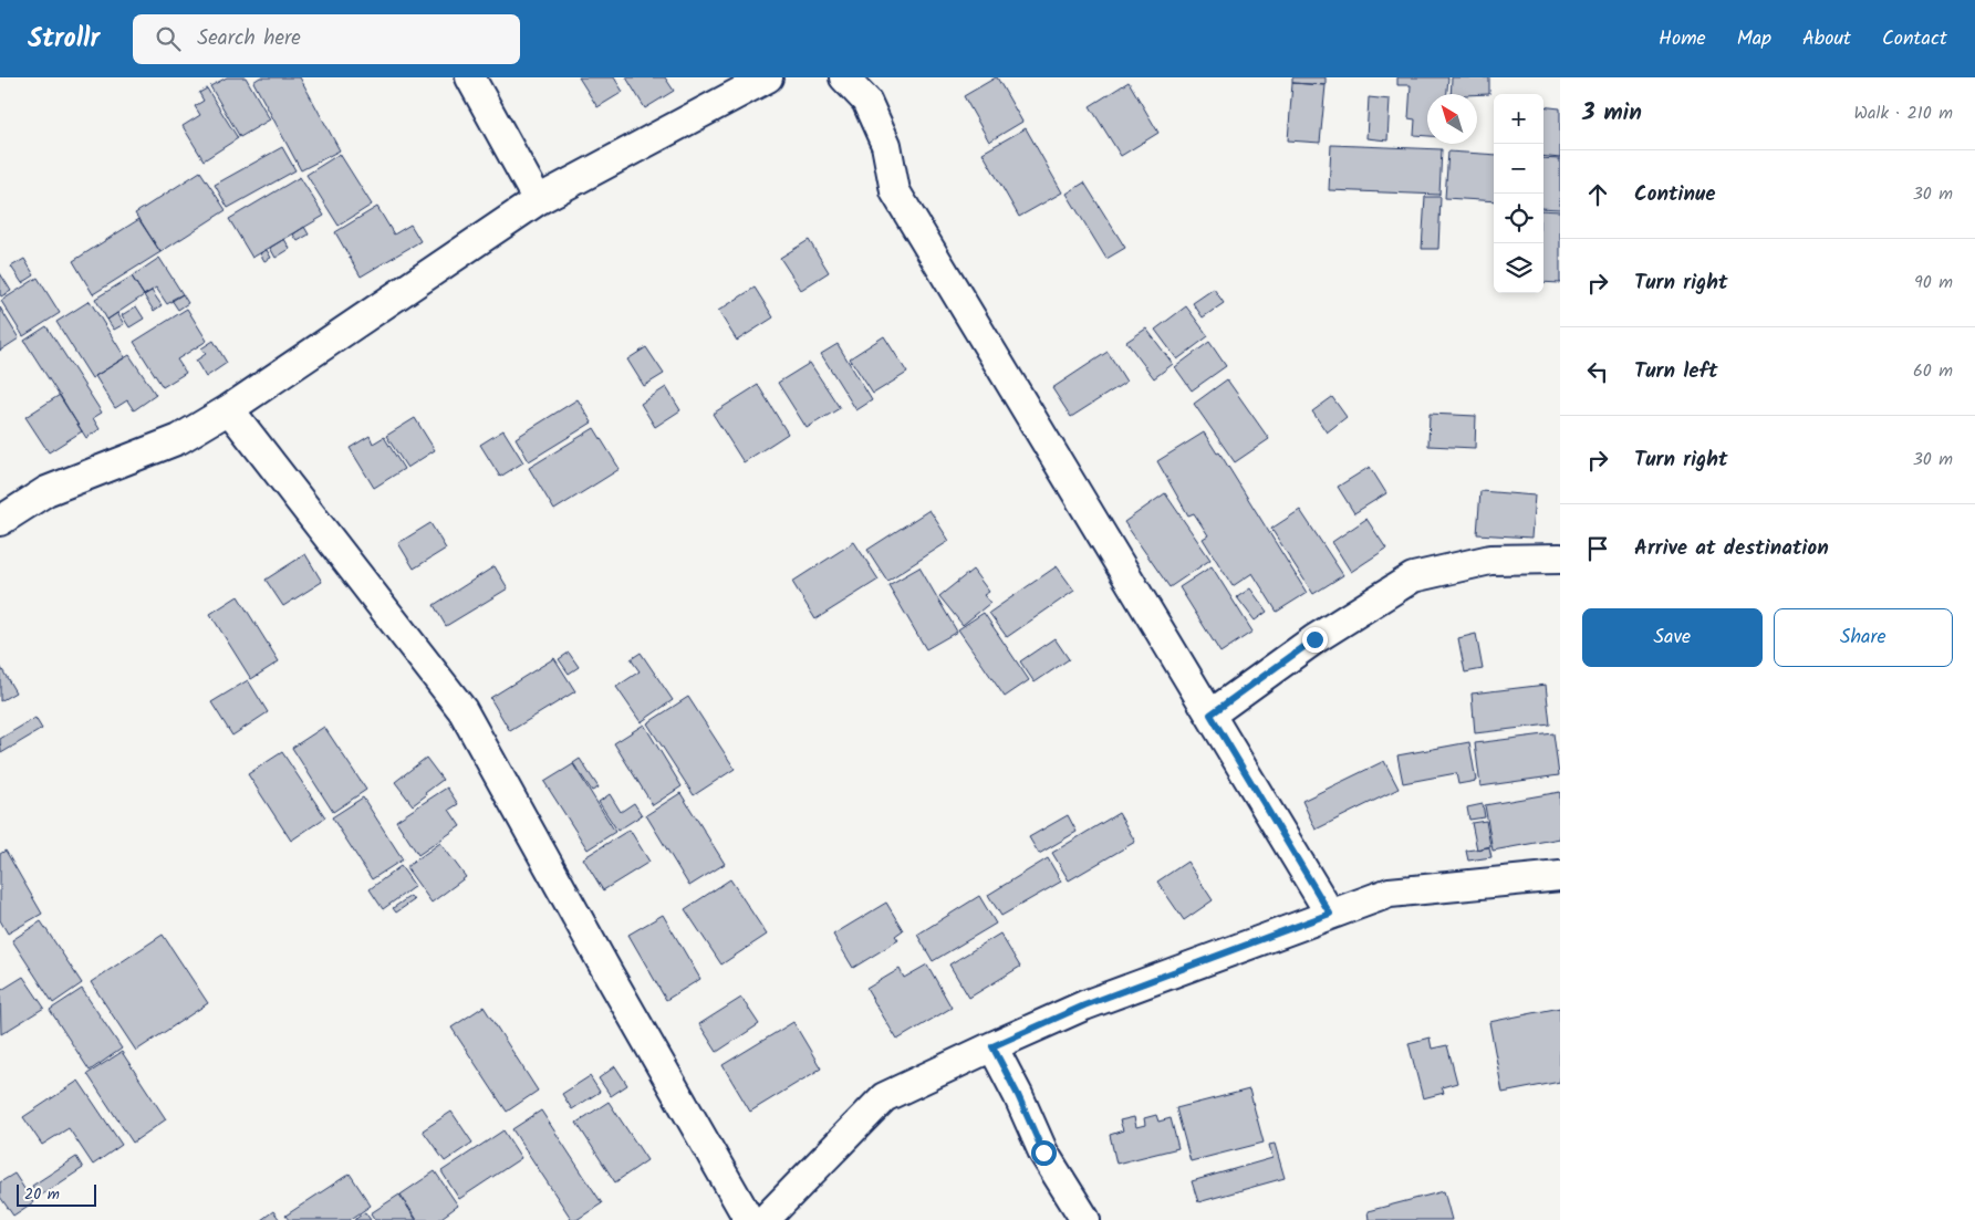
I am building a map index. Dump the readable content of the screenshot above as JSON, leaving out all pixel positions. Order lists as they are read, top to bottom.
{
  "scale_bar": "20 m",
  "north": "top left",
  "page": {
    "header": "Strollr",
    "search": "Search here",
    "nav": [
      "Home",
      "Map",
      "About",
      "Contact"
    ],
    "heading": ["3 min", "Walk · 210 m"],
    "map_buttons": ["+", "−"],
    "list": [
      ["Continue", "30 m"],
      ["Turn right", "90 m"],
      ["Turn left", "60 m"],
      ["Turn right", "30 m"],
      "Arrive at destination"
    ],
    "buttons": ["Save", "Share"],
    "scale": "20 m"
  }
}
